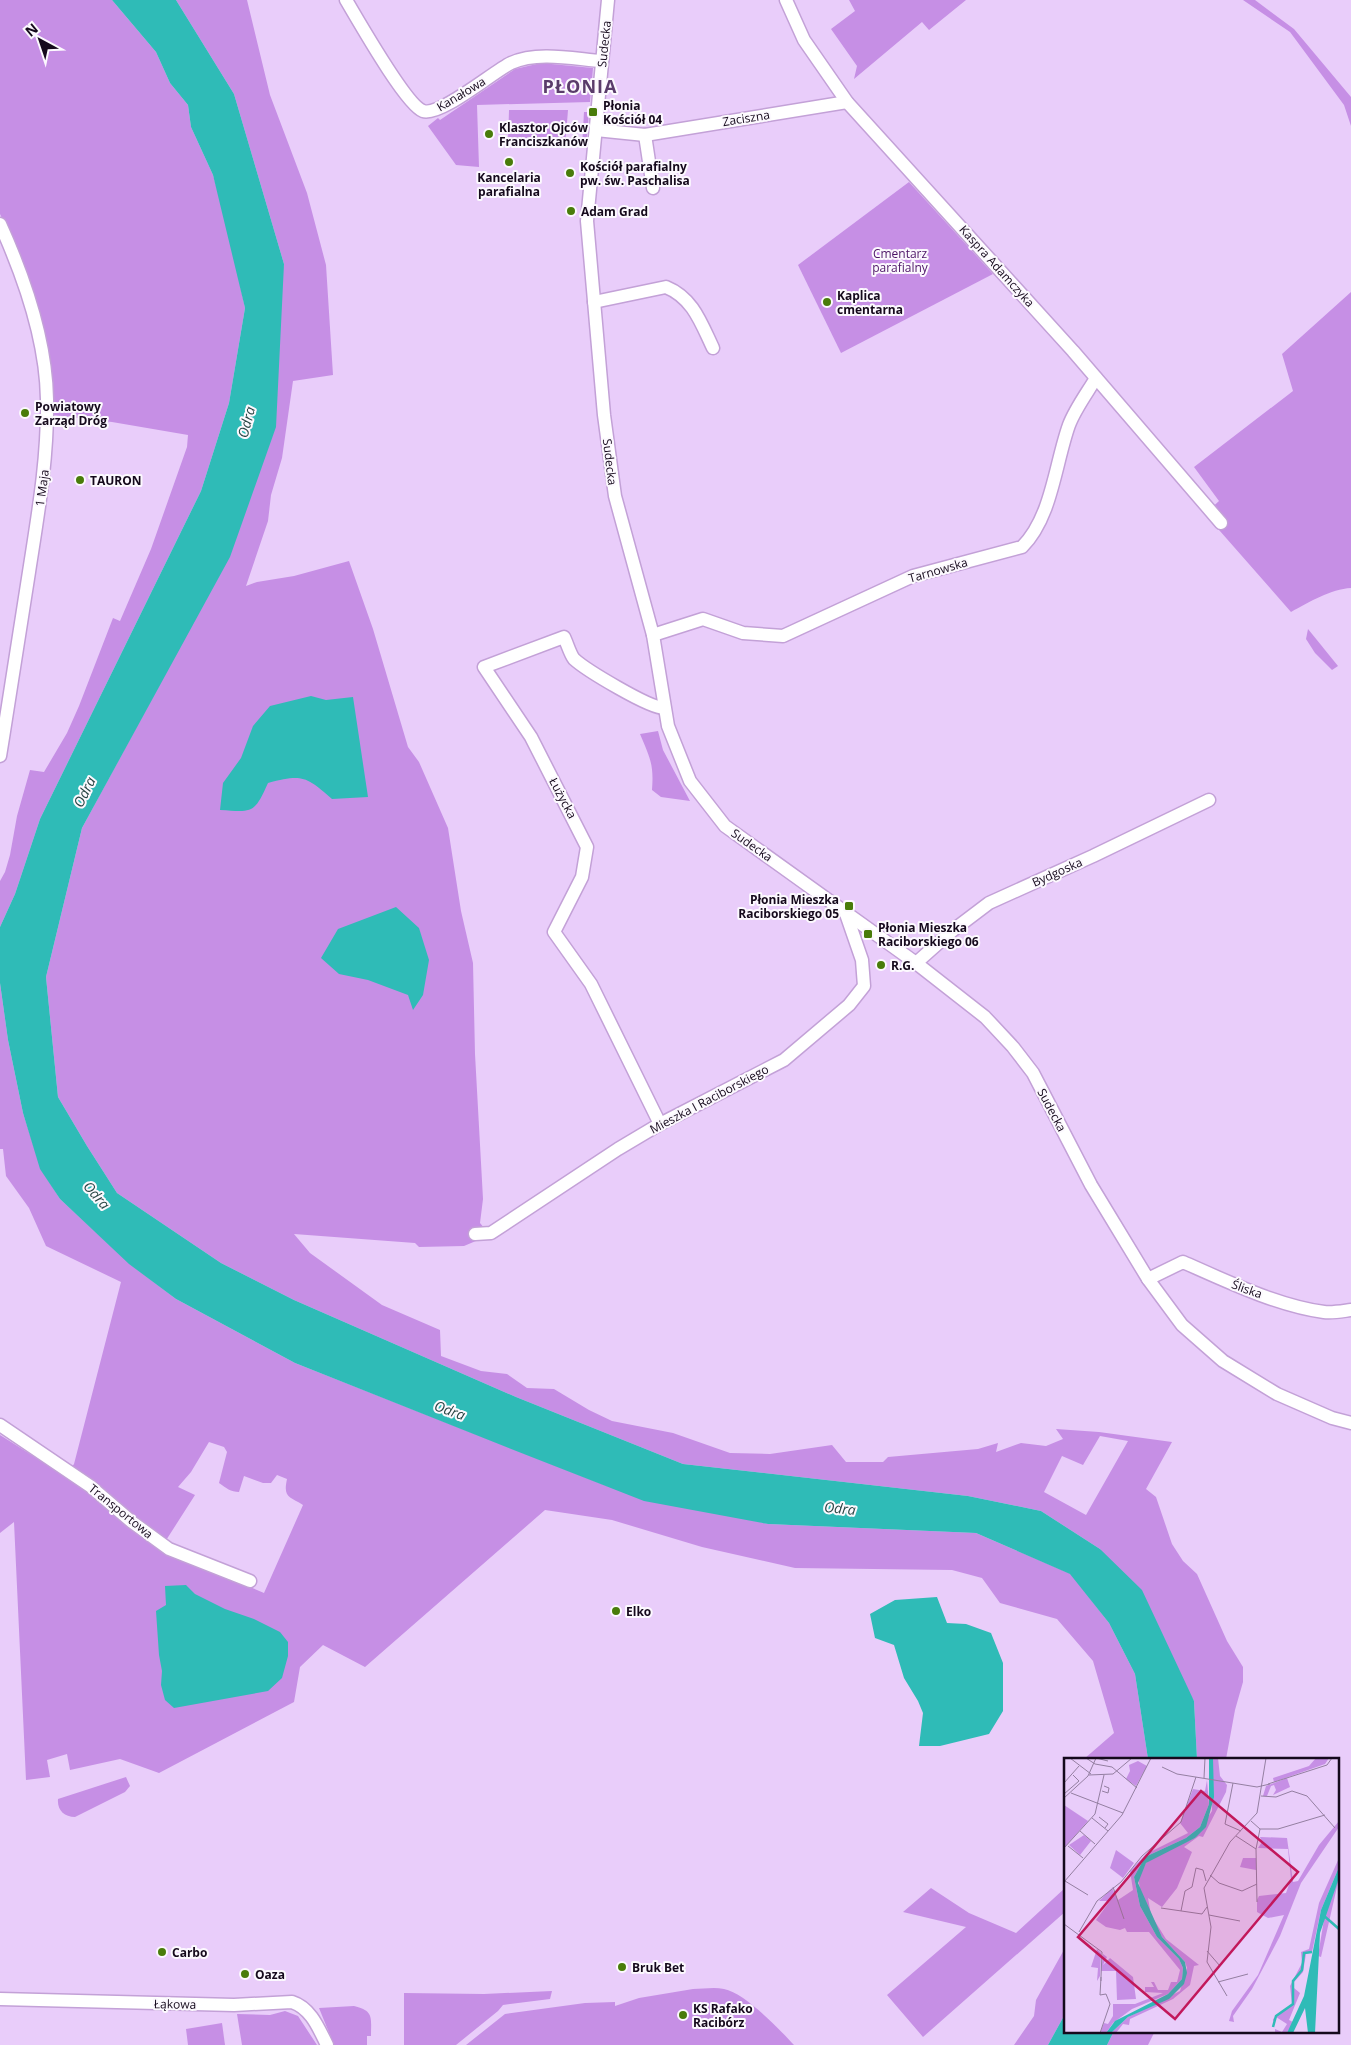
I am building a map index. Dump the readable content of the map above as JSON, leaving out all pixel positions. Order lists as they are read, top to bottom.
{
  "streets": {
    "street": [
      "Sudecka",
      "Kanałowa",
      "Zaciszna",
      "Kaspra Adamczyka",
      "1 Maja",
      "Tarnowska",
      "Łużycka",
      "Bydgoska",
      "Mieszka I Raciborskiego",
      "Śliska",
      "Transportowa",
      "Łąkowa"
    ]
  },
  "crossings": [
    ["Sudecka", "Kanałowa"],
    ["Sudecka", "Zaciszna"],
    ["Sudecka", "Tarnowska"],
    ["Sudecka", "Łużycka"],
    ["Sudecka", "Bydgoska"],
    ["Sudecka", "Mieszka I Raciborskiego"],
    ["Sudecka", "Śliska"],
    ["Zaciszna", "Kaspra Adamczyka"],
    ["Kaspra Adamczyka", "Tarnowska"],
    ["Łużycka", "Mieszka I Raciborskiego"]
  ],
  "districts": ["PŁONIA"],
  "water": ["Odra"],
  "parks": ["Cmentarz parafialny"],
  "places": {
    "transit": ["Płonia Kościół 04", "Płonia Mieszka Raciborskiego 05", "Płonia Mieszka Raciborskiego 06"],
    "other": [
      "Klasztor Ojców Franciszkanów",
      "Kancelaria parafialna",
      "Kościół parafialny pw. św. Paschalisa",
      "Adam Grad",
      "Kaplica cmentarna",
      "Powiatowy Zarząd Dróg",
      "TAURON",
      "R.G.",
      "Elko",
      "Carbo",
      "Bruk Bet",
      "Oaza",
      "KS Rafako Racibórz"
    ]
  },
  "north": "top left"
}
